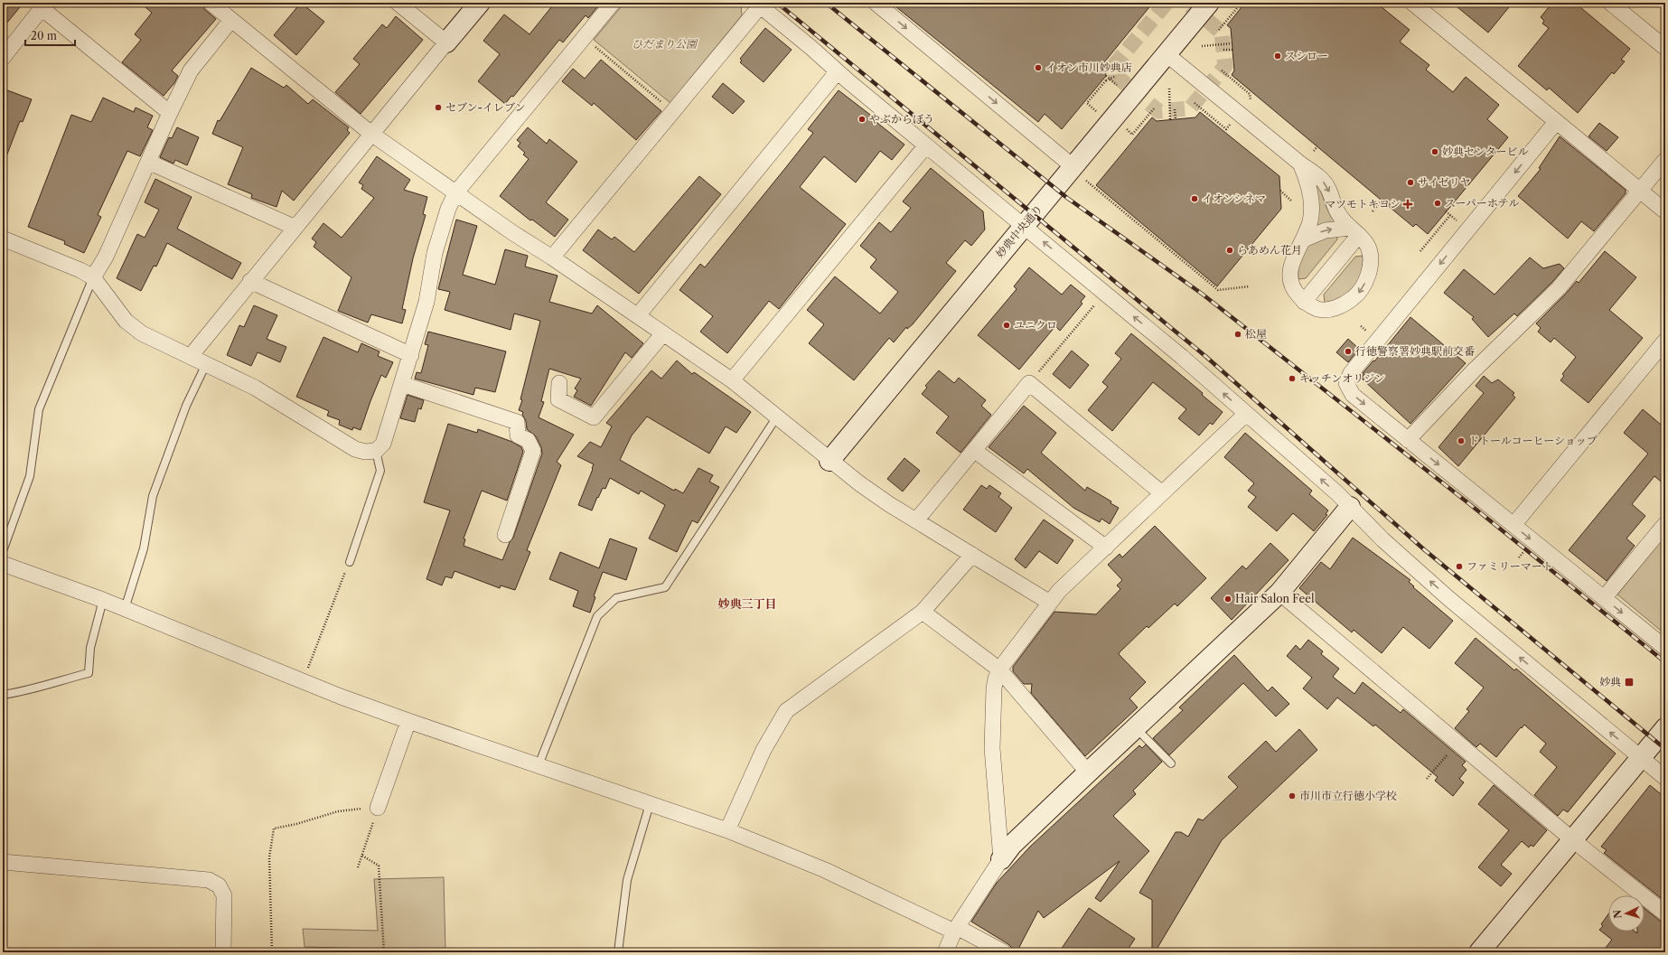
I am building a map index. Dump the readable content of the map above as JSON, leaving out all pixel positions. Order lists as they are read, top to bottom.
{
  "streets": {
    "street": ["妙典中央通り"]
  },
  "districts": ["妙典三丁目"],
  "parks": ["ひだまり公園"],
  "places": {
    "other": [
      "スシロー",
      "イオン市川妙典店",
      "セブン-イレブン",
      "やぶからぼう",
      "妙典センタービル",
      "サイゼリヤ",
      "イオンシネマ",
      "スーパーホテル",
      "らあめん花月",
      "ユニクロ",
      "松屋",
      "行徳警察署妙典駅前交番",
      "キッチンオリジン",
      "ドトールコーヒーショップ",
      "ファミリーマート",
      "Hair Salon Feel",
      "市川市立行徳小学校"
    ],
    "health": ["マツモトキヨシ"],
    "transit": ["妙典"]
  },
  "scale_bar": "20 m",
  "north": "left"
}
